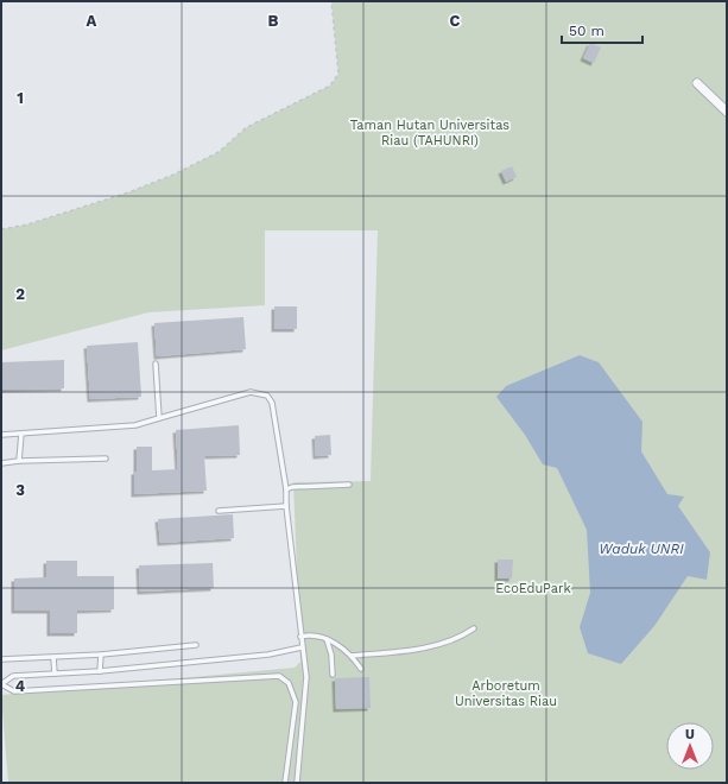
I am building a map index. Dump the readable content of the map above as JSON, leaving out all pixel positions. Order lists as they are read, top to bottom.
{
  "water": ["Waduk UNRI"],
  "parks": ["Taman Hutan Universitas Riau (TAHUNRI)", "EcoEduPark", "Arboretum Universitas Riau"],
  "scale_bar": "50 m",
  "north": "top",
  "grid": {
    "columns": ["A", "B", "C"],
    "rows": [
      "1",
      "2",
      "3",
      "4"
    ]
  }
}
